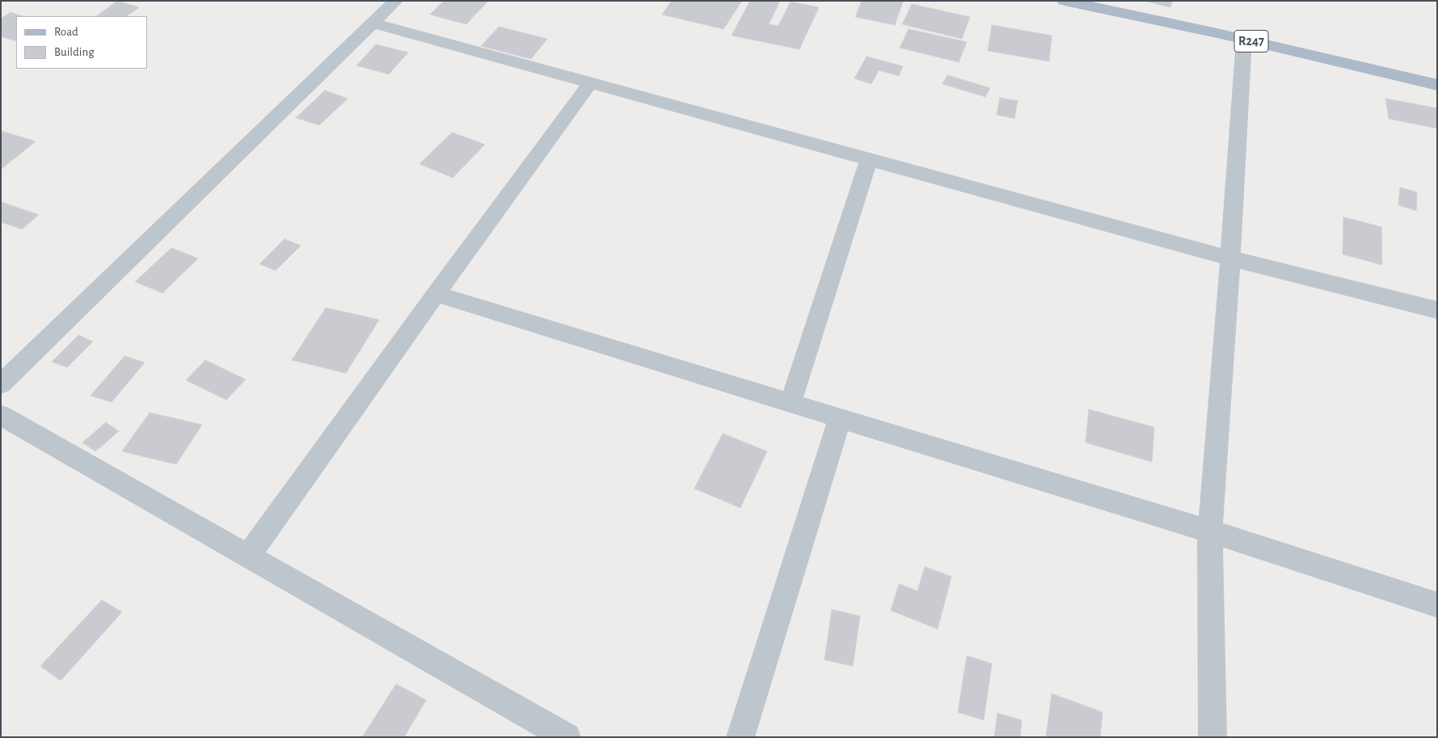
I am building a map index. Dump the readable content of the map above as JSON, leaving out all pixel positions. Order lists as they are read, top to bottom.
{
  "streets": {
    "main road": ["R247"]
  },
  "legend": ["Road", "Building"]
}
